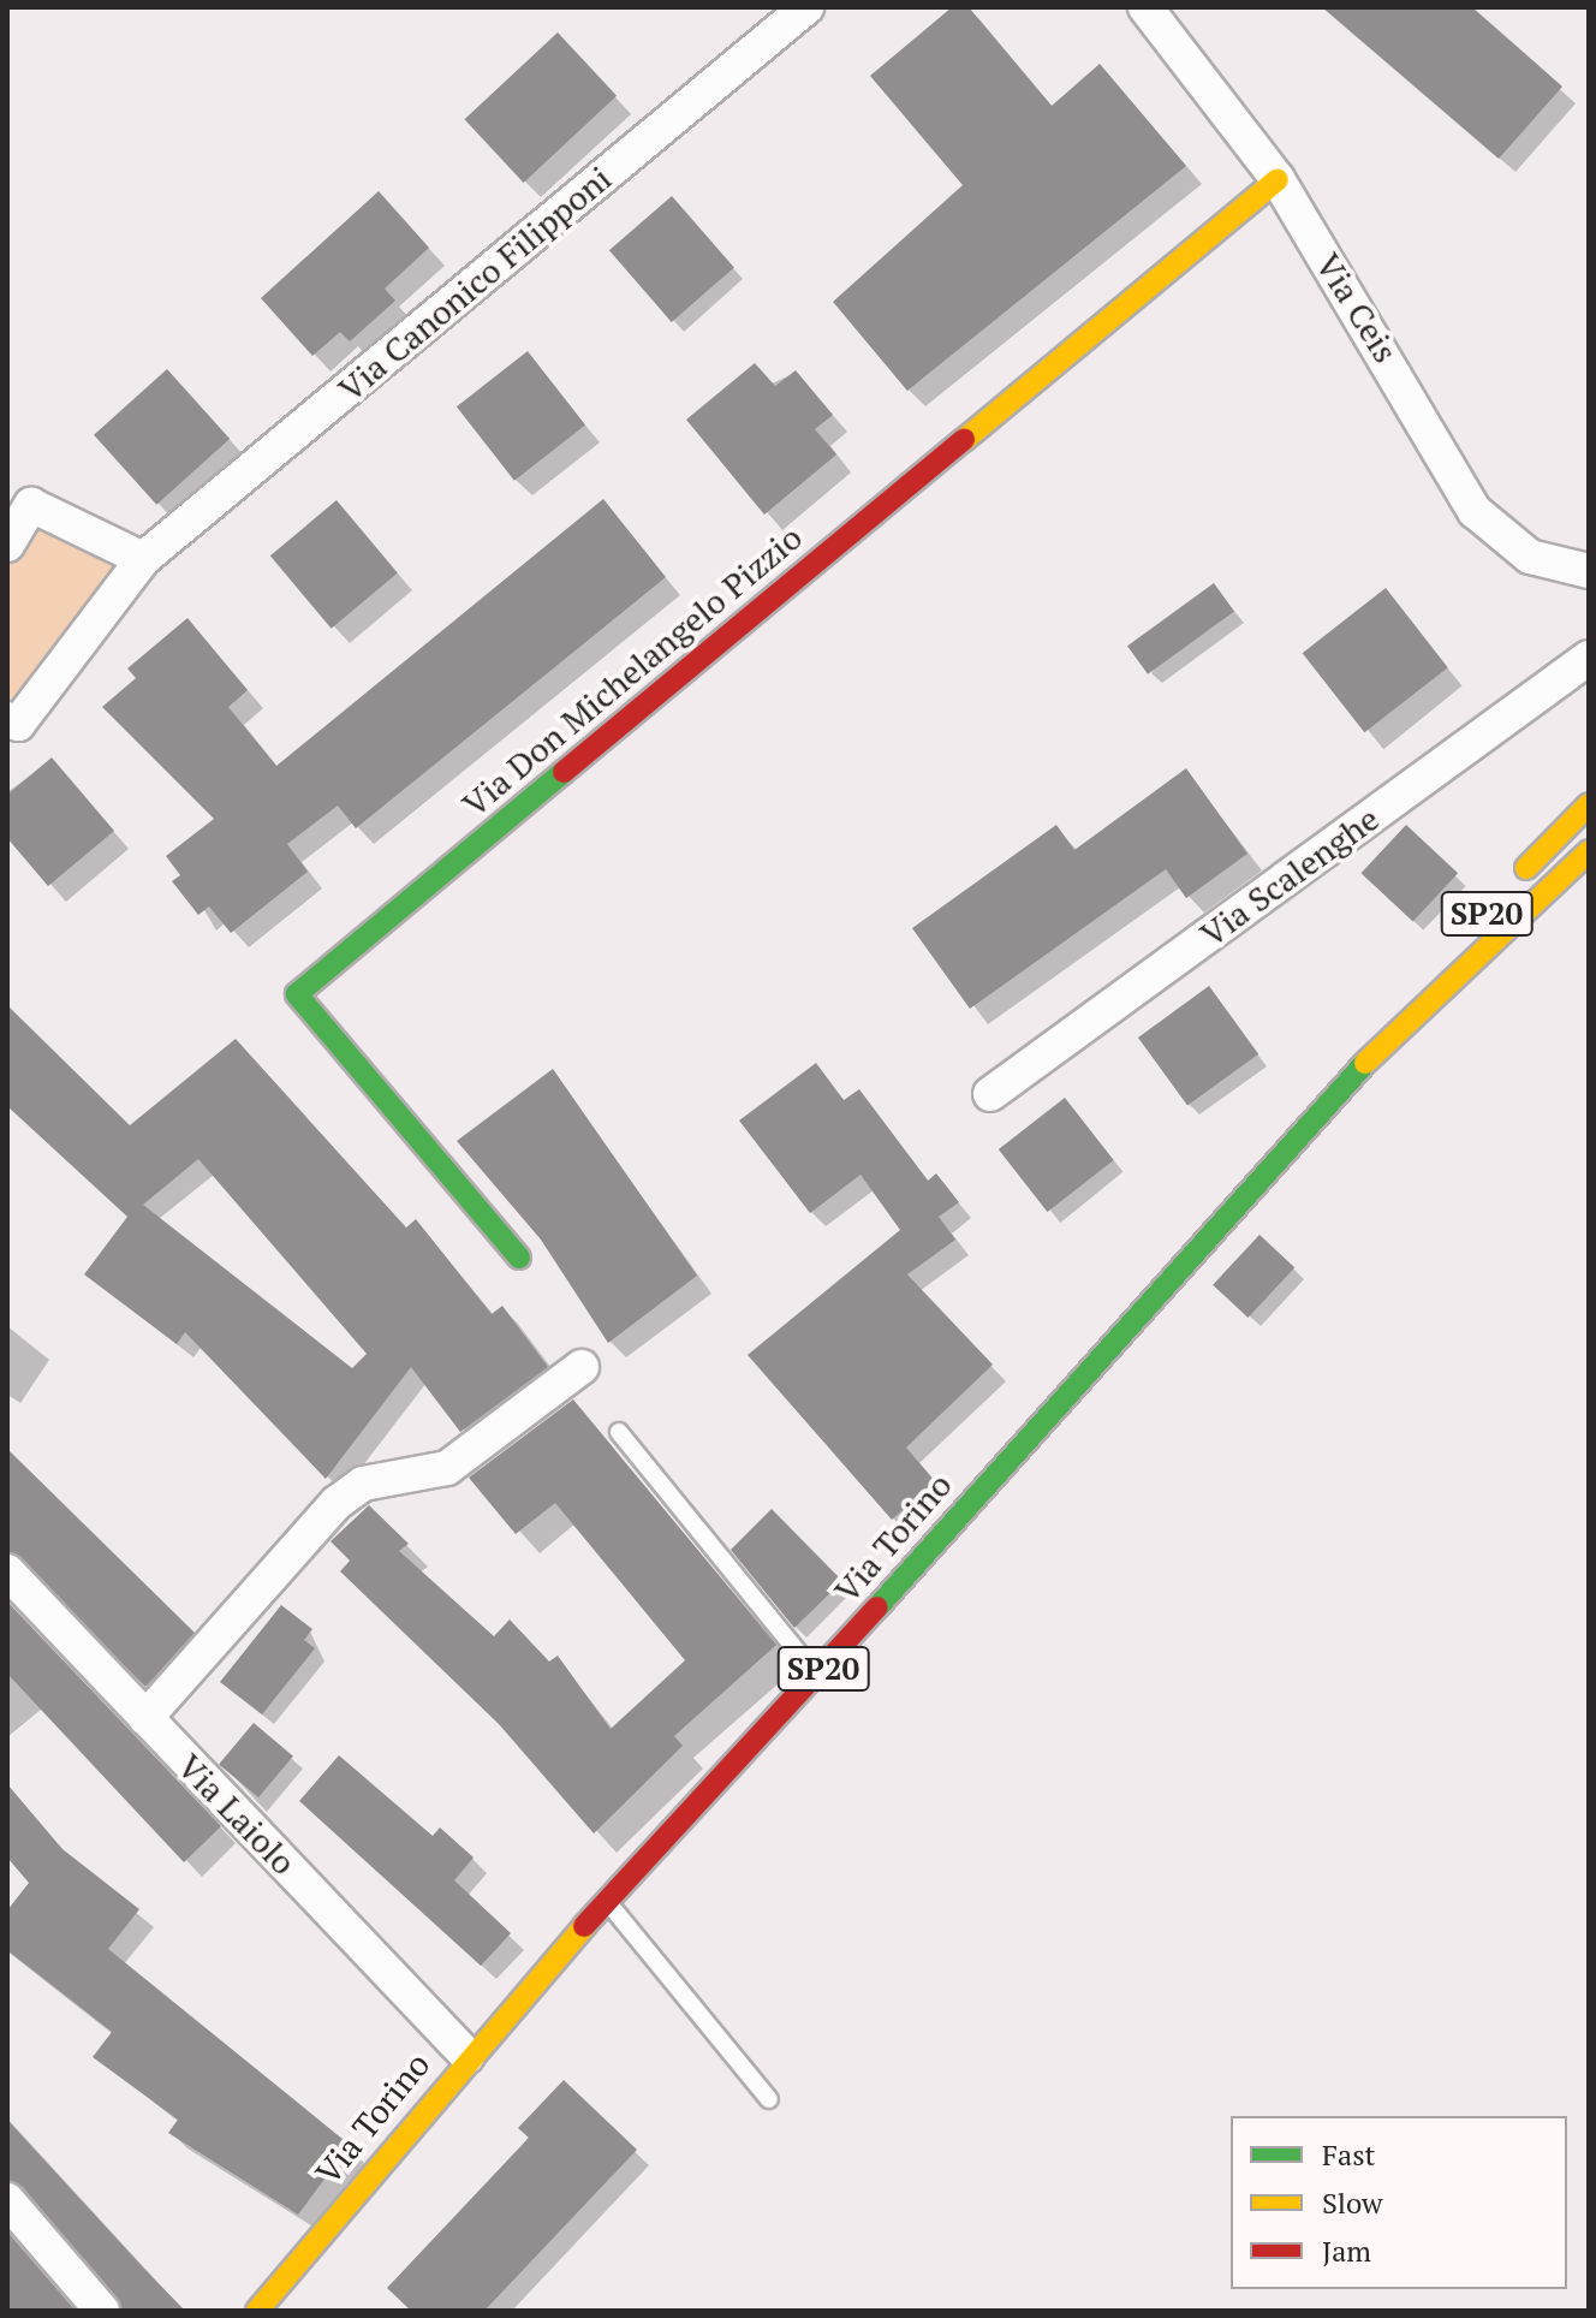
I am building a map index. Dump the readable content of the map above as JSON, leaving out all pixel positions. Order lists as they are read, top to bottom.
{
  "streets": {
    "main road": ["Via Don Michelangelo Pizzio", "SP20", "Via Torino"],
    "street": [
      "Via Canonico Filipponi",
      "Via Ceis",
      "Via Scalenghe",
      "Via Laiolo"
    ]
  },
  "crossings": [
    ["Via Ceis", "Via Don Michelangelo Pizzio"],
    ["Via Torino", "Via Laiolo"]
  ],
  "legend": ["Fast", "Slow", "Jam"]
}
